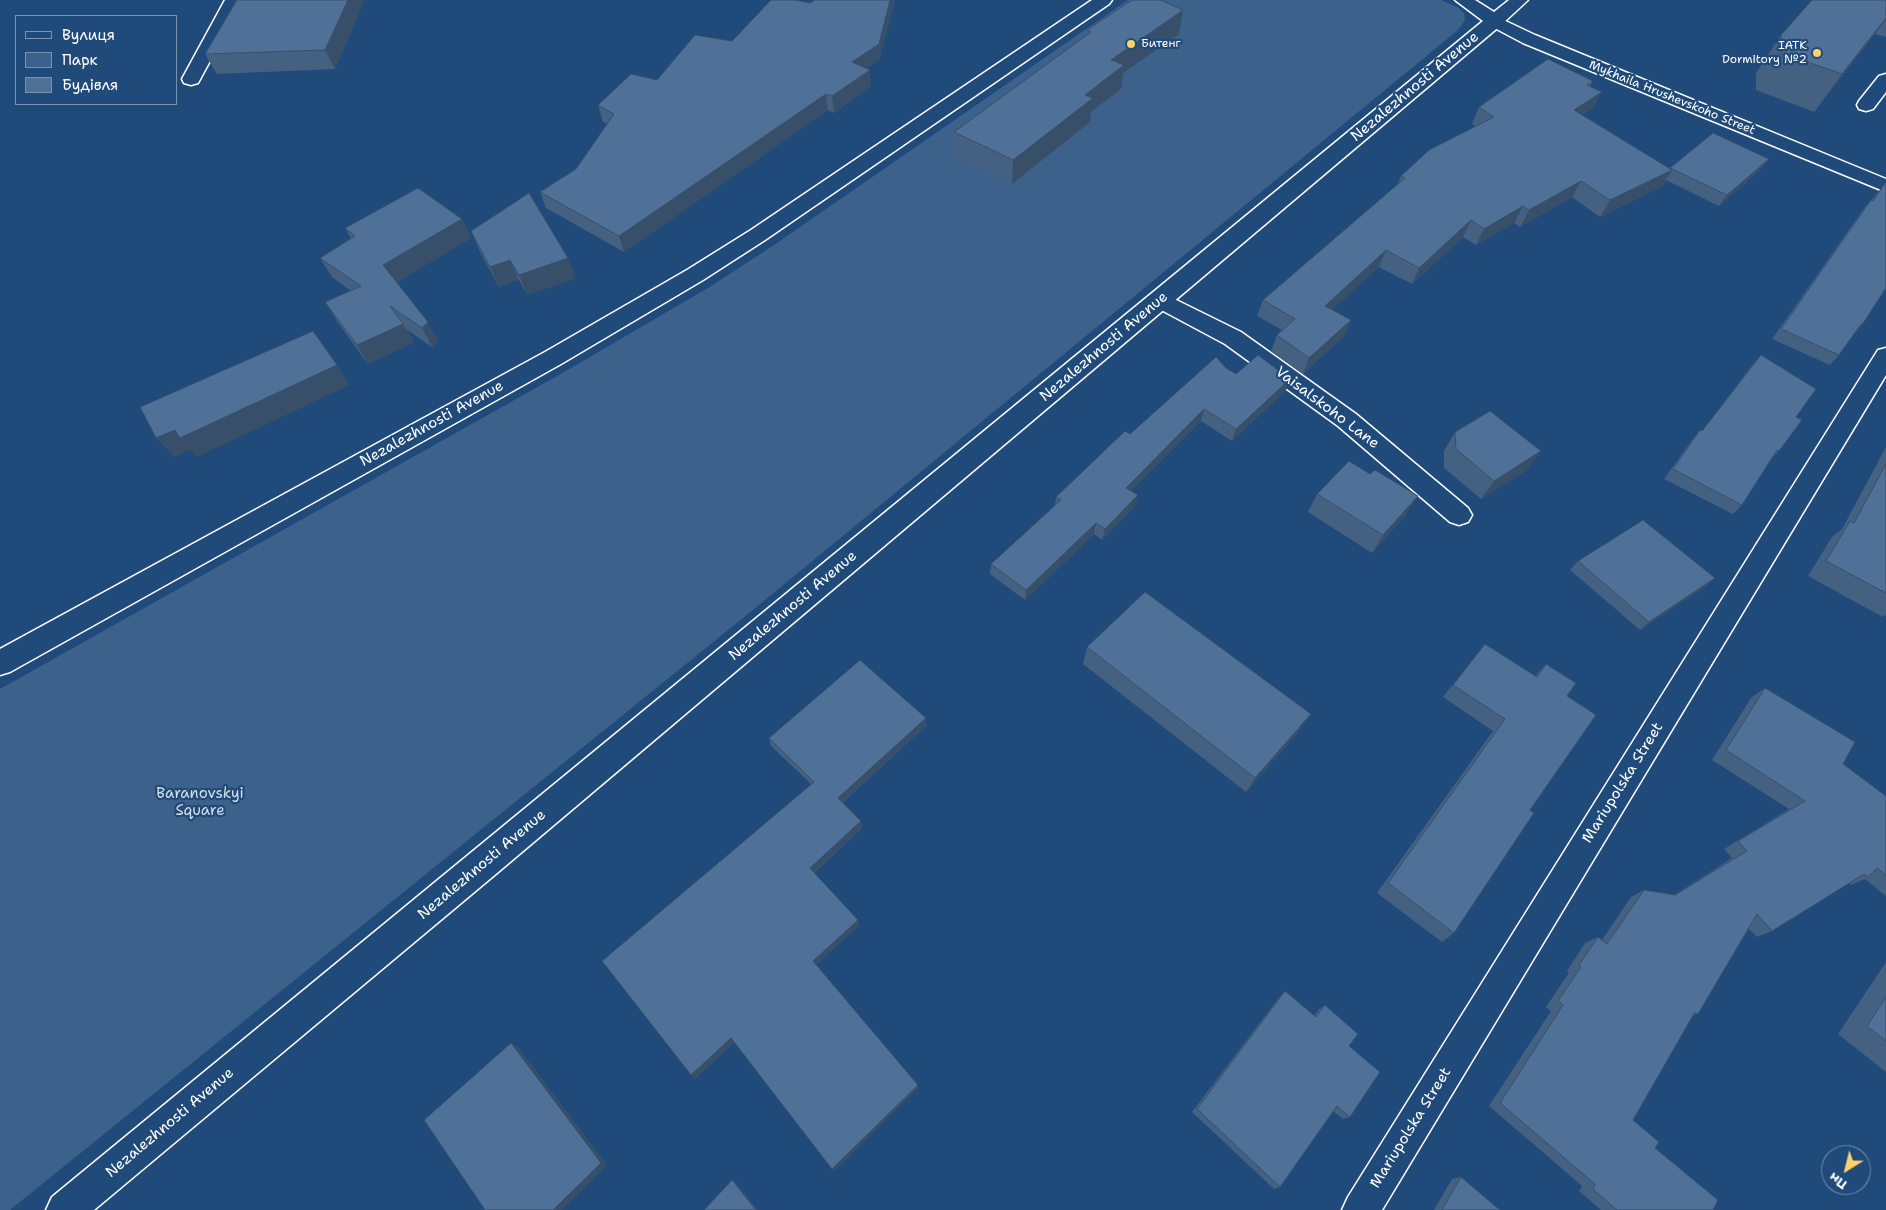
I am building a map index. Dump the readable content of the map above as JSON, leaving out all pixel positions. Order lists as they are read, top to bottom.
{
  "streets": {
    "main road": [
      "Nezalezhnosti Avenue",
      "Mykhaila Hrushevskoho Street",
      "Vaisalskoho Lane",
      "Mariupolska Street"
    ]
  },
  "crossings": [
    ["Nezalezhnosti Avenue", "Mykhaila Hrushevskoho Street"],
    ["Nezalezhnosti Avenue", "Vaisalskoho Lane"]
  ],
  "parks": ["Baranovskyi Square"],
  "places": ["Битенг", "IATK Dormitory №2"],
  "legend": ["Вулиця", "Парк", "Будівля"],
  "north": "bottom left"
}
